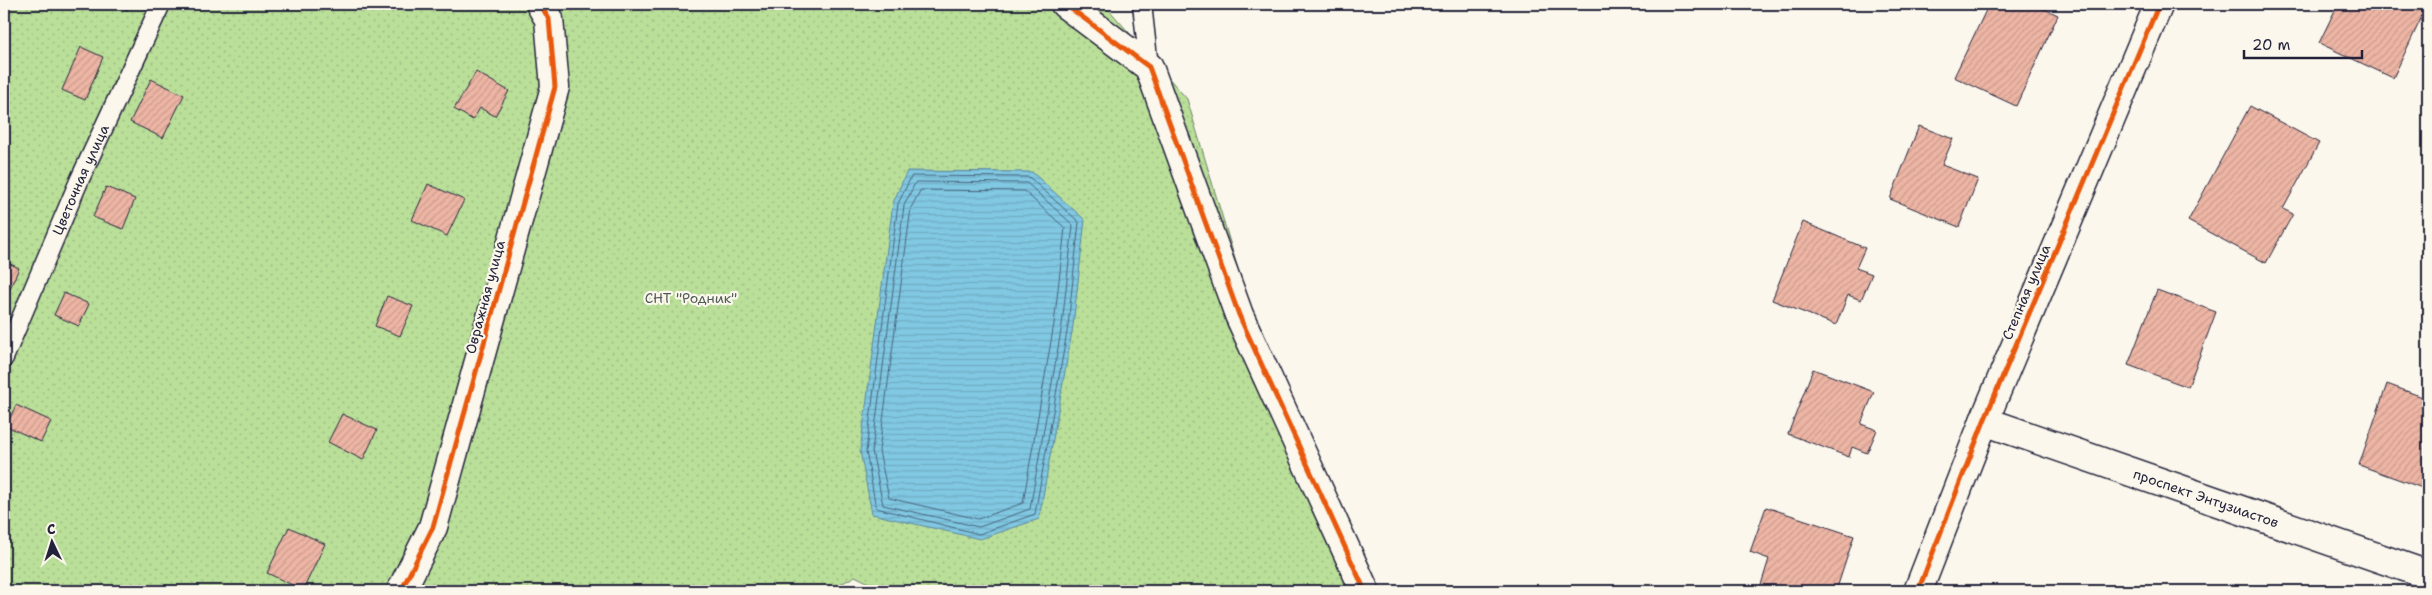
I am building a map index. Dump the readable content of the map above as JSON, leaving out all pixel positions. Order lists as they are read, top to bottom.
{
  "streets": {
    "street": ["Степная улица", "Овражная улица", "проспект Энтузиастов"],
    "lane": ["Цветочная улица"]
  },
  "crossings": [
    ["Степная улица", "проспект Энтузиастов"]
  ],
  "parks": ["СНТ \"Родник\""],
  "scale_bar": "20 m",
  "north": "top"
}
